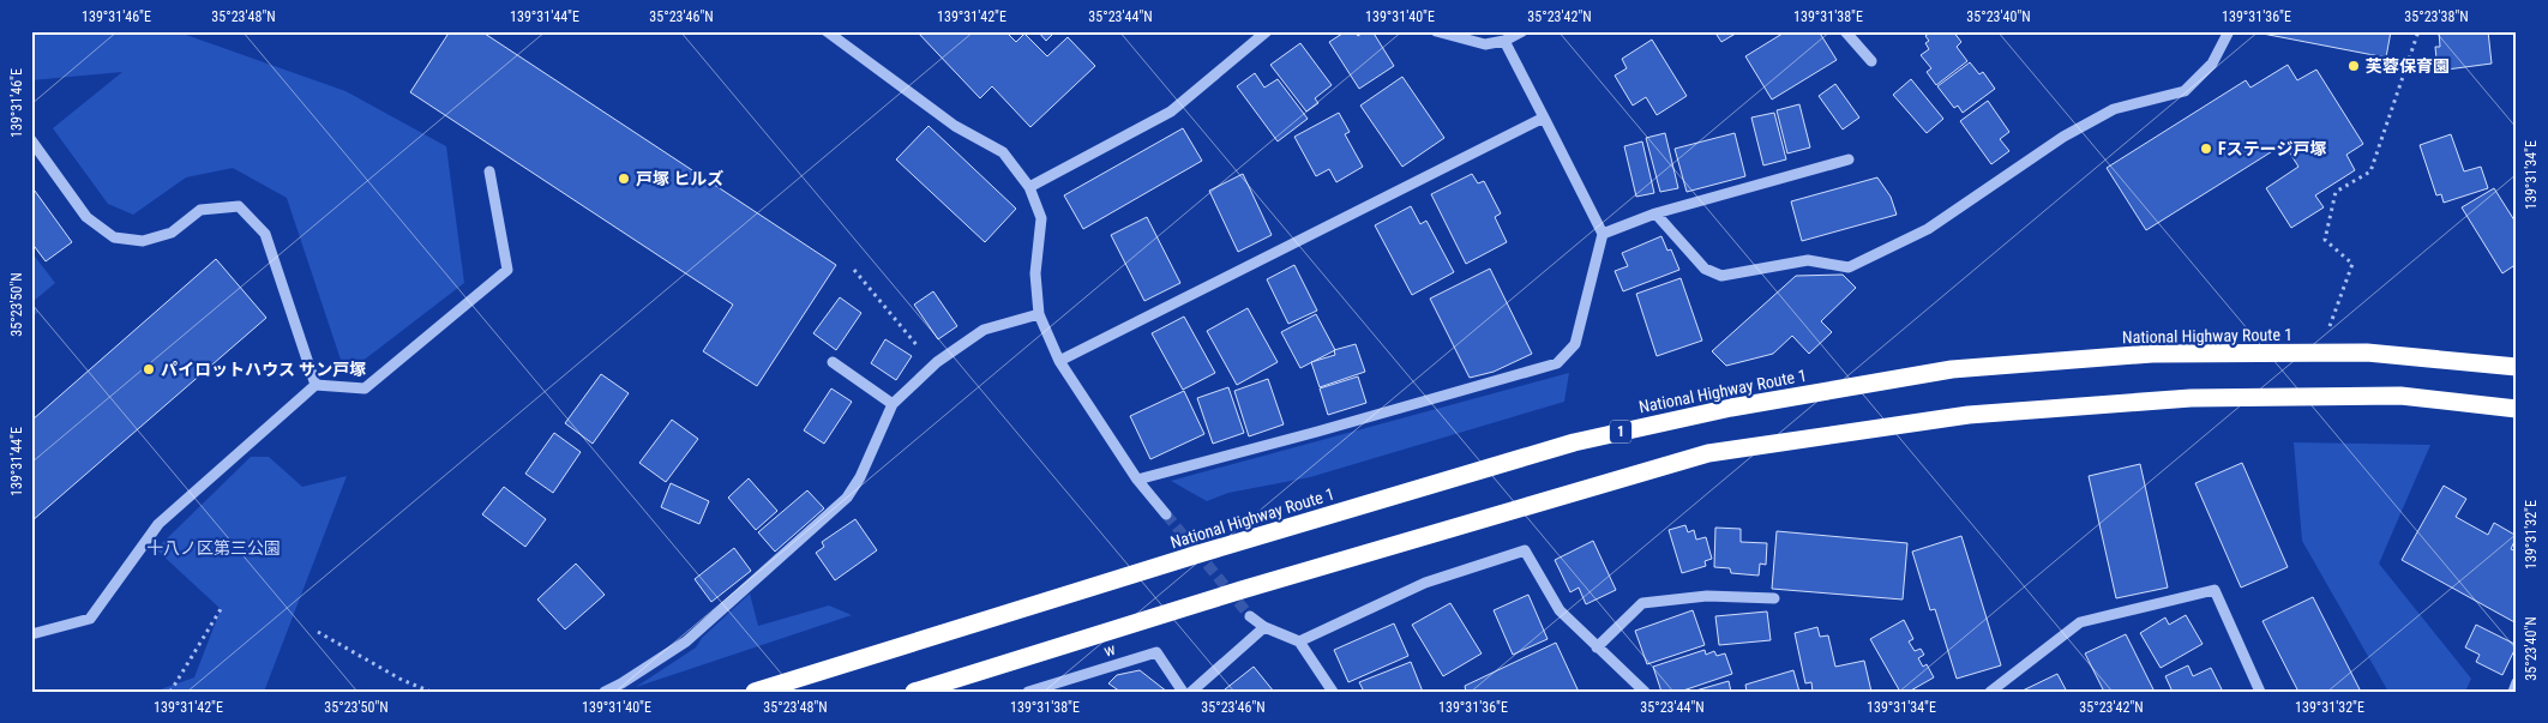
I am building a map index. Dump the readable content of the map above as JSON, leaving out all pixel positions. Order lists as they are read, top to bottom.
{
  "streets": {
    "highway": ["National Highway Route 1", "1"],
    "street": ["w"]
  },
  "parks": ["十八ノ区第三公園"],
  "places": [
    "芙蓉保育園",
    "Fステージ戸塚",
    "戸塚 ヒルズ",
    "パイロットハウス サン戸塚"
  ],
  "coordinates": [
    "139°31'46\"E",
    "35°23'48\"N",
    "139°31'44\"E",
    "35°23'46\"N",
    "139°31'42\"E",
    "35°23'44\"N",
    "139°31'40\"E",
    "35°23'42\"N",
    "139°31'38\"E",
    "35°23'40\"N",
    "139°31'36\"E",
    "35°23'38\"N",
    "139°31'34\"E",
    "35°23'50\"N",
    "139°31'32\"E"
  ]
}
